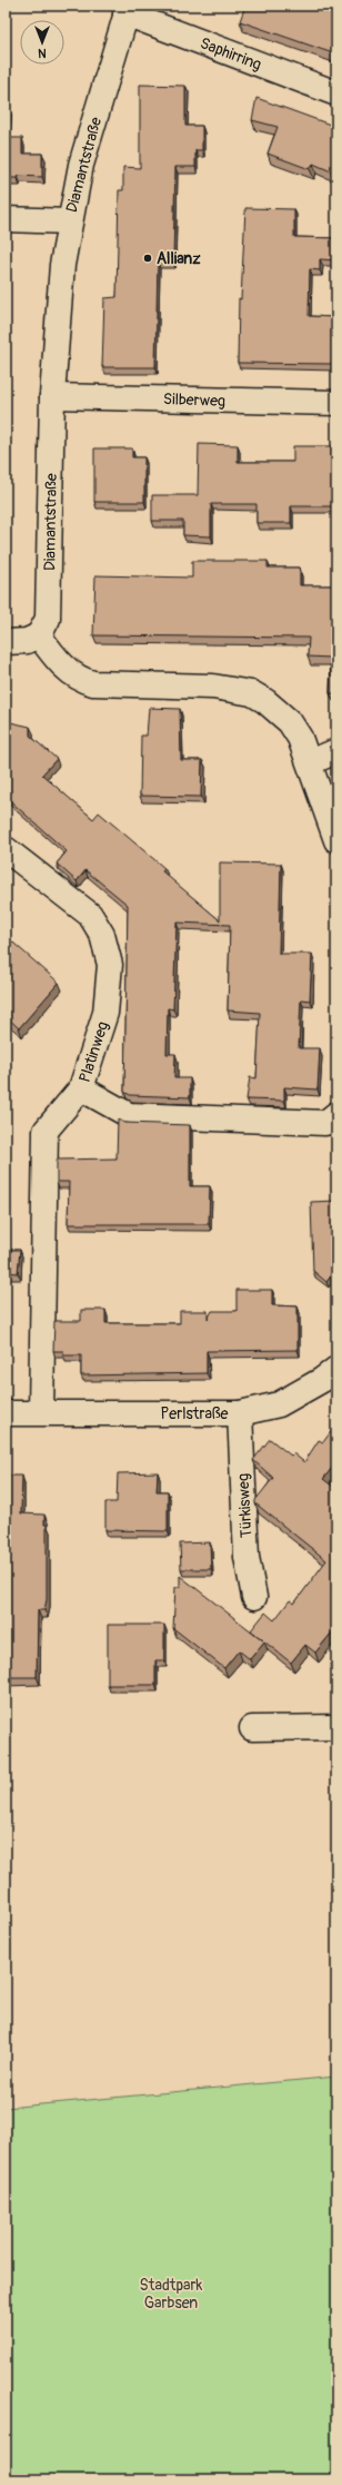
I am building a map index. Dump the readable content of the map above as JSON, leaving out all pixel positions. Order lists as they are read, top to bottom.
{
  "streets": {
    "street": [
      "Saphirring",
      "Diamantstraße",
      "Silberweg",
      "Platinweg",
      "Perlstraße",
      "Türkisweg"
    ]
  },
  "crossings": [
    ["Saphirring", "Diamantstraße"],
    ["Diamantstraße", "Silberweg"],
    ["Perlstraße", "Türkisweg"]
  ],
  "parks": ["Stadtpark Garbsen"],
  "places": ["Allianz"],
  "north": "bottom"
}
